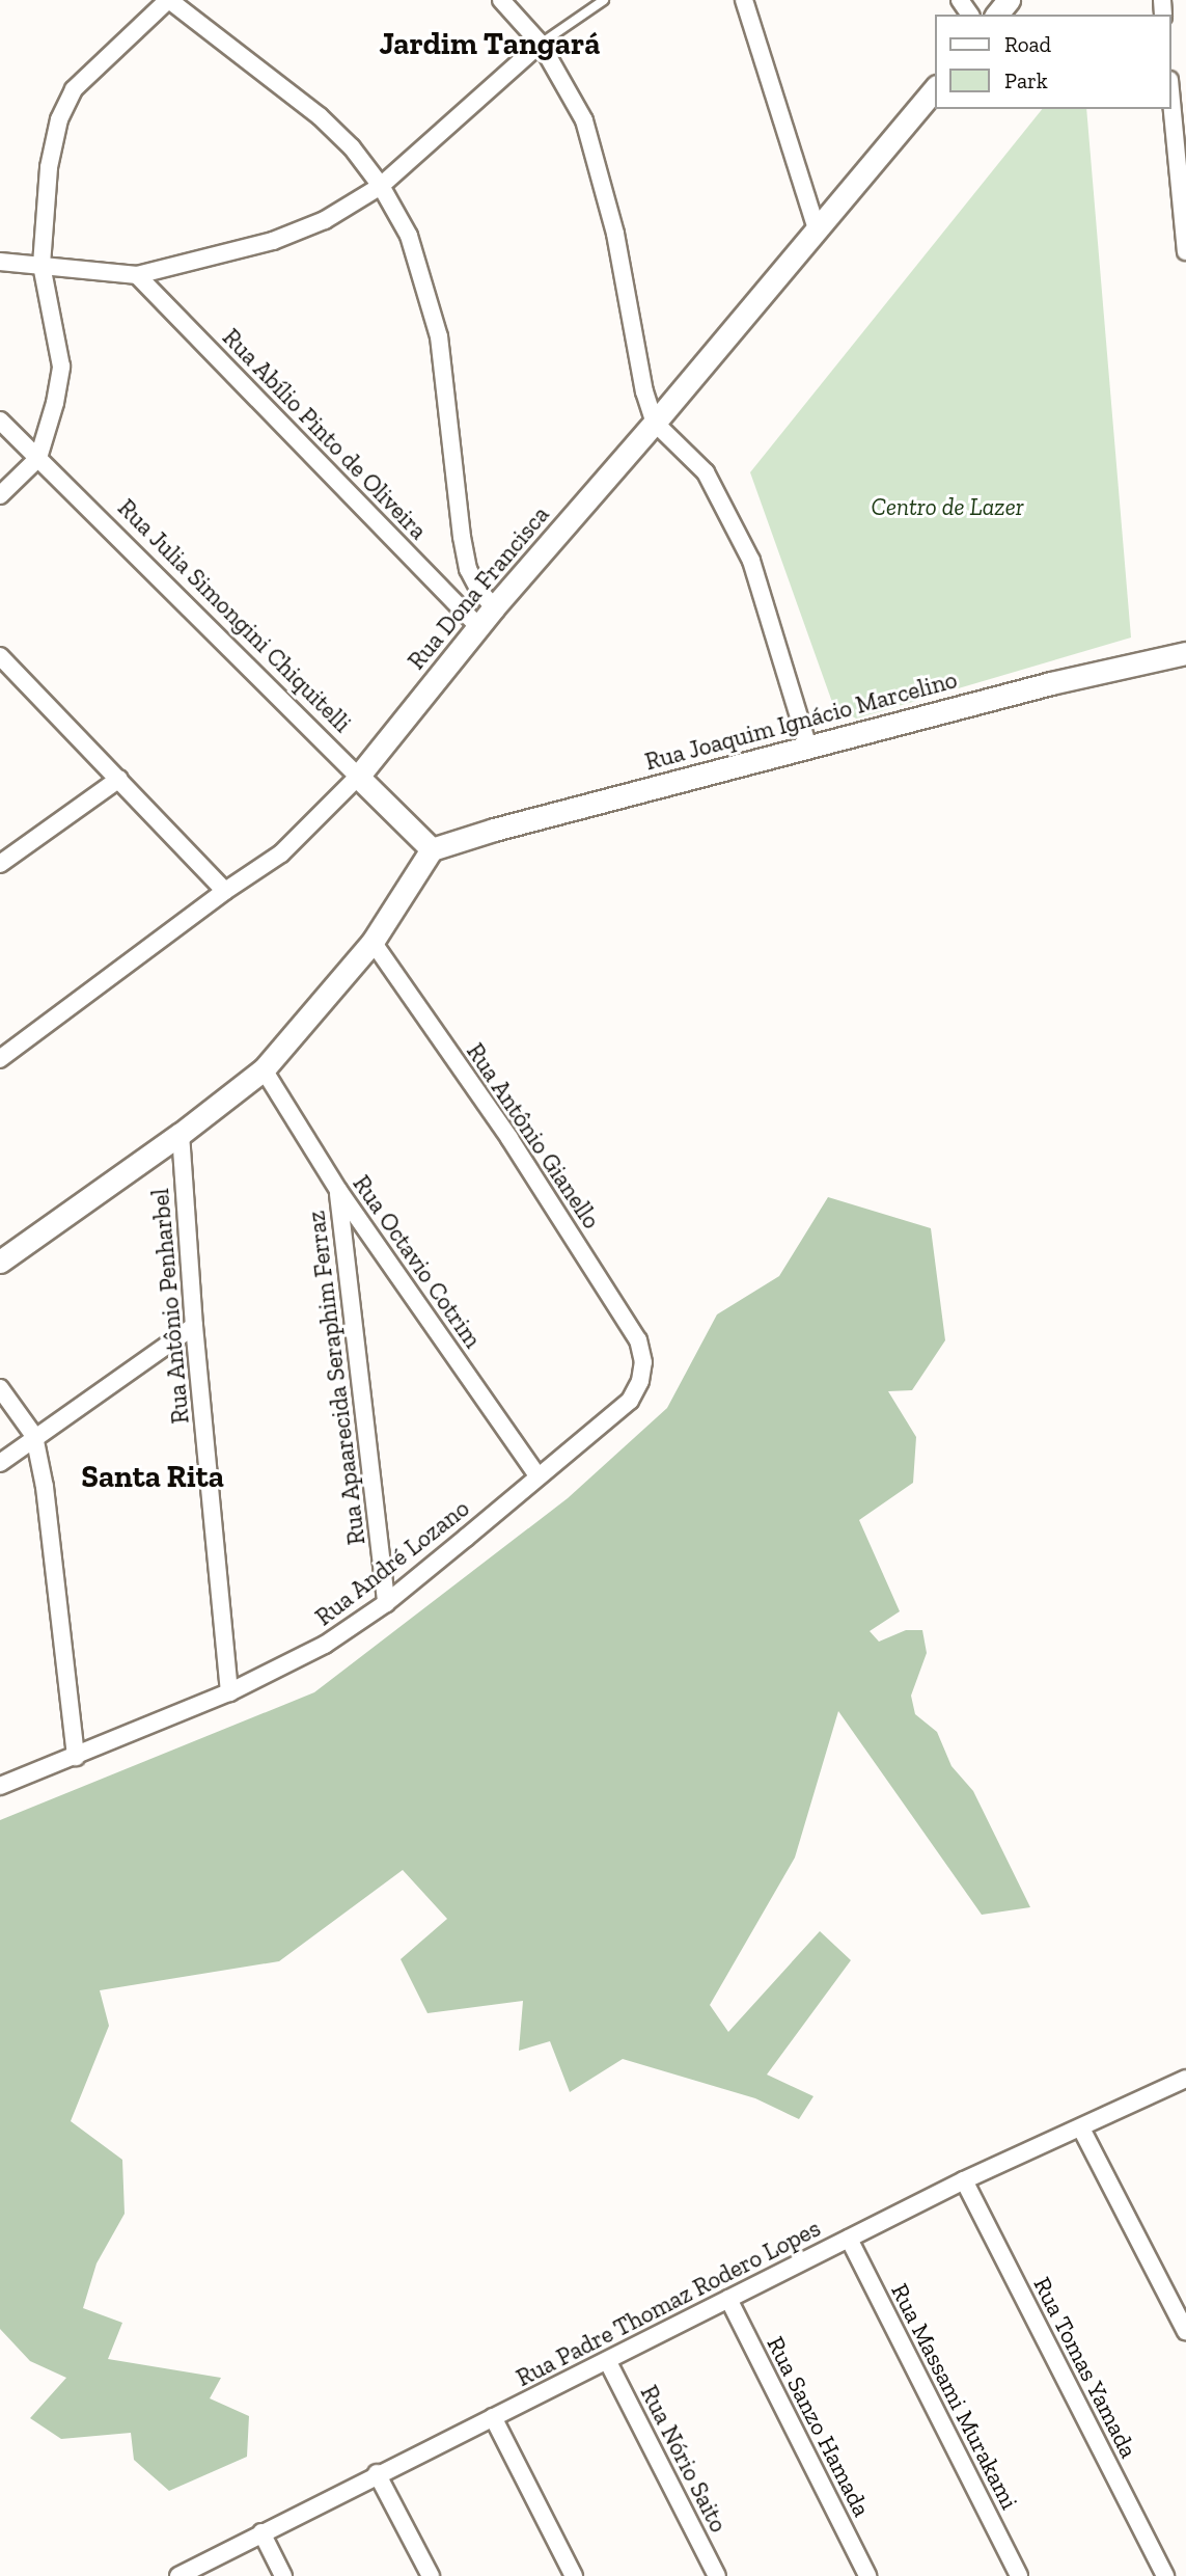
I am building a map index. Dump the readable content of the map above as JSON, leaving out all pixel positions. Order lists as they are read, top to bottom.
{
  "streets": {
    "street": [
      "Rua Abílio Pinto de Oliveira",
      "Rua Dona Francisca",
      "Rua Julia Simongini Chiquitelli",
      "Rua Joaquim Ignácio Marcelino",
      "Rua Antônio Gianello",
      "Rua Octavio Cotrim",
      "Rua Antônio Penharbel",
      "Rua Apaarecida Seraphim Ferraz",
      "Rua André Lozano",
      "Rua Padre Thomaz Rodero Lopes",
      "Rua Tomas Yamada",
      "Rua Massami Murakami",
      "Rua Sanzo Hamada",
      "Rua Nório Saito"
    ]
  },
  "crossings": [
    ["Rua Abílio Pinto de Oliveira", "Rua Dona Francisca"],
    ["Rua Dona Francisca", "Rua Julia Simongini Chiquitelli"],
    ["Rua Julia Simongini Chiquitelli", "Rua Joaquim Ignácio Marcelino"],
    ["Rua Antônio Gianello", "Rua André Lozano"],
    ["Rua Octavio Cotrim", "Rua Apaarecida Seraphim Ferraz"],
    ["Rua Octavio Cotrim", "Rua André Lozano"],
    ["Rua Antônio Penharbel", "Rua André Lozano"],
    ["Rua Apaarecida Seraphim Ferraz", "Rua André Lozano"],
    ["Rua Padre Thomaz Rodero Lopes", "Rua Tomas Yamada"],
    ["Rua Padre Thomaz Rodero Lopes", "Rua Massami Murakami"],
    ["Rua Padre Thomaz Rodero Lopes", "Rua Sanzo Hamada"],
    ["Rua Padre Thomaz Rodero Lopes", "Rua Nório Saito"]
  ],
  "districts": ["Jardim Tangará", "Santa Rita"],
  "parks": ["Centro de Lazer"],
  "legend": ["Road", "Park"]
}
